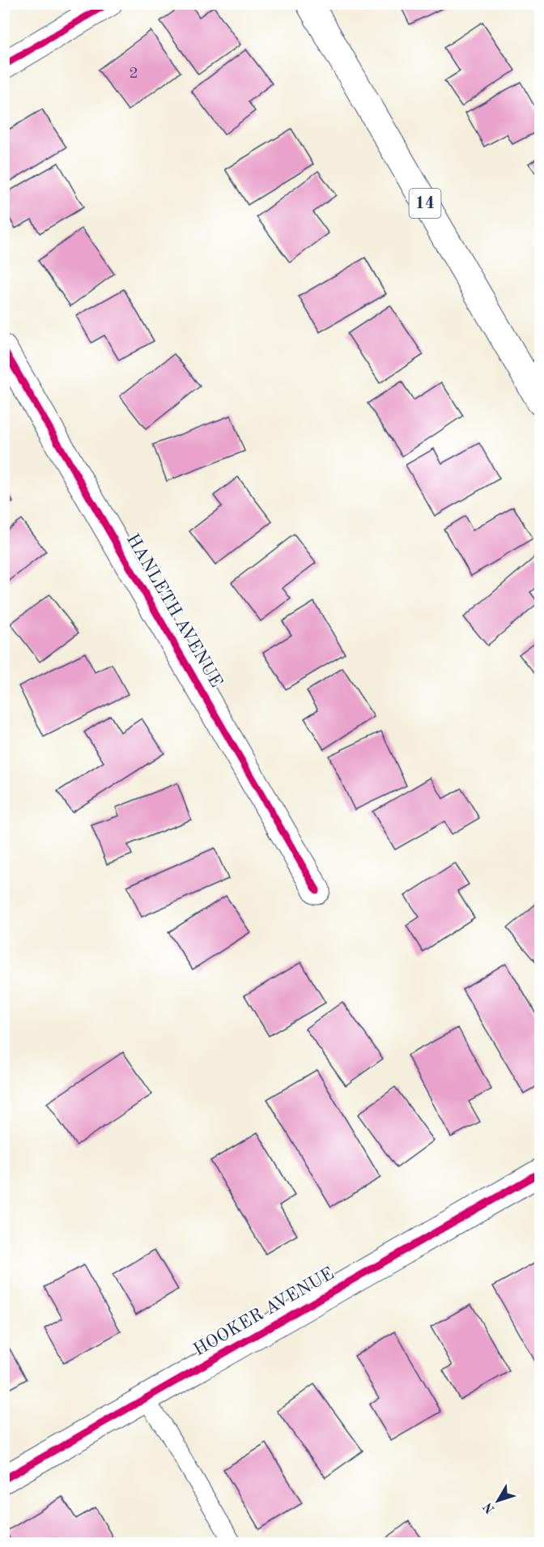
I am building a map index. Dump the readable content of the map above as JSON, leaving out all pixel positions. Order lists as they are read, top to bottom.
{
  "streets": {
    "street": ["14", "HANLETH AVENUE", "HOOKER AVENUE"]
  },
  "house_numbers": ["2"],
  "north": "bottom left"
}
